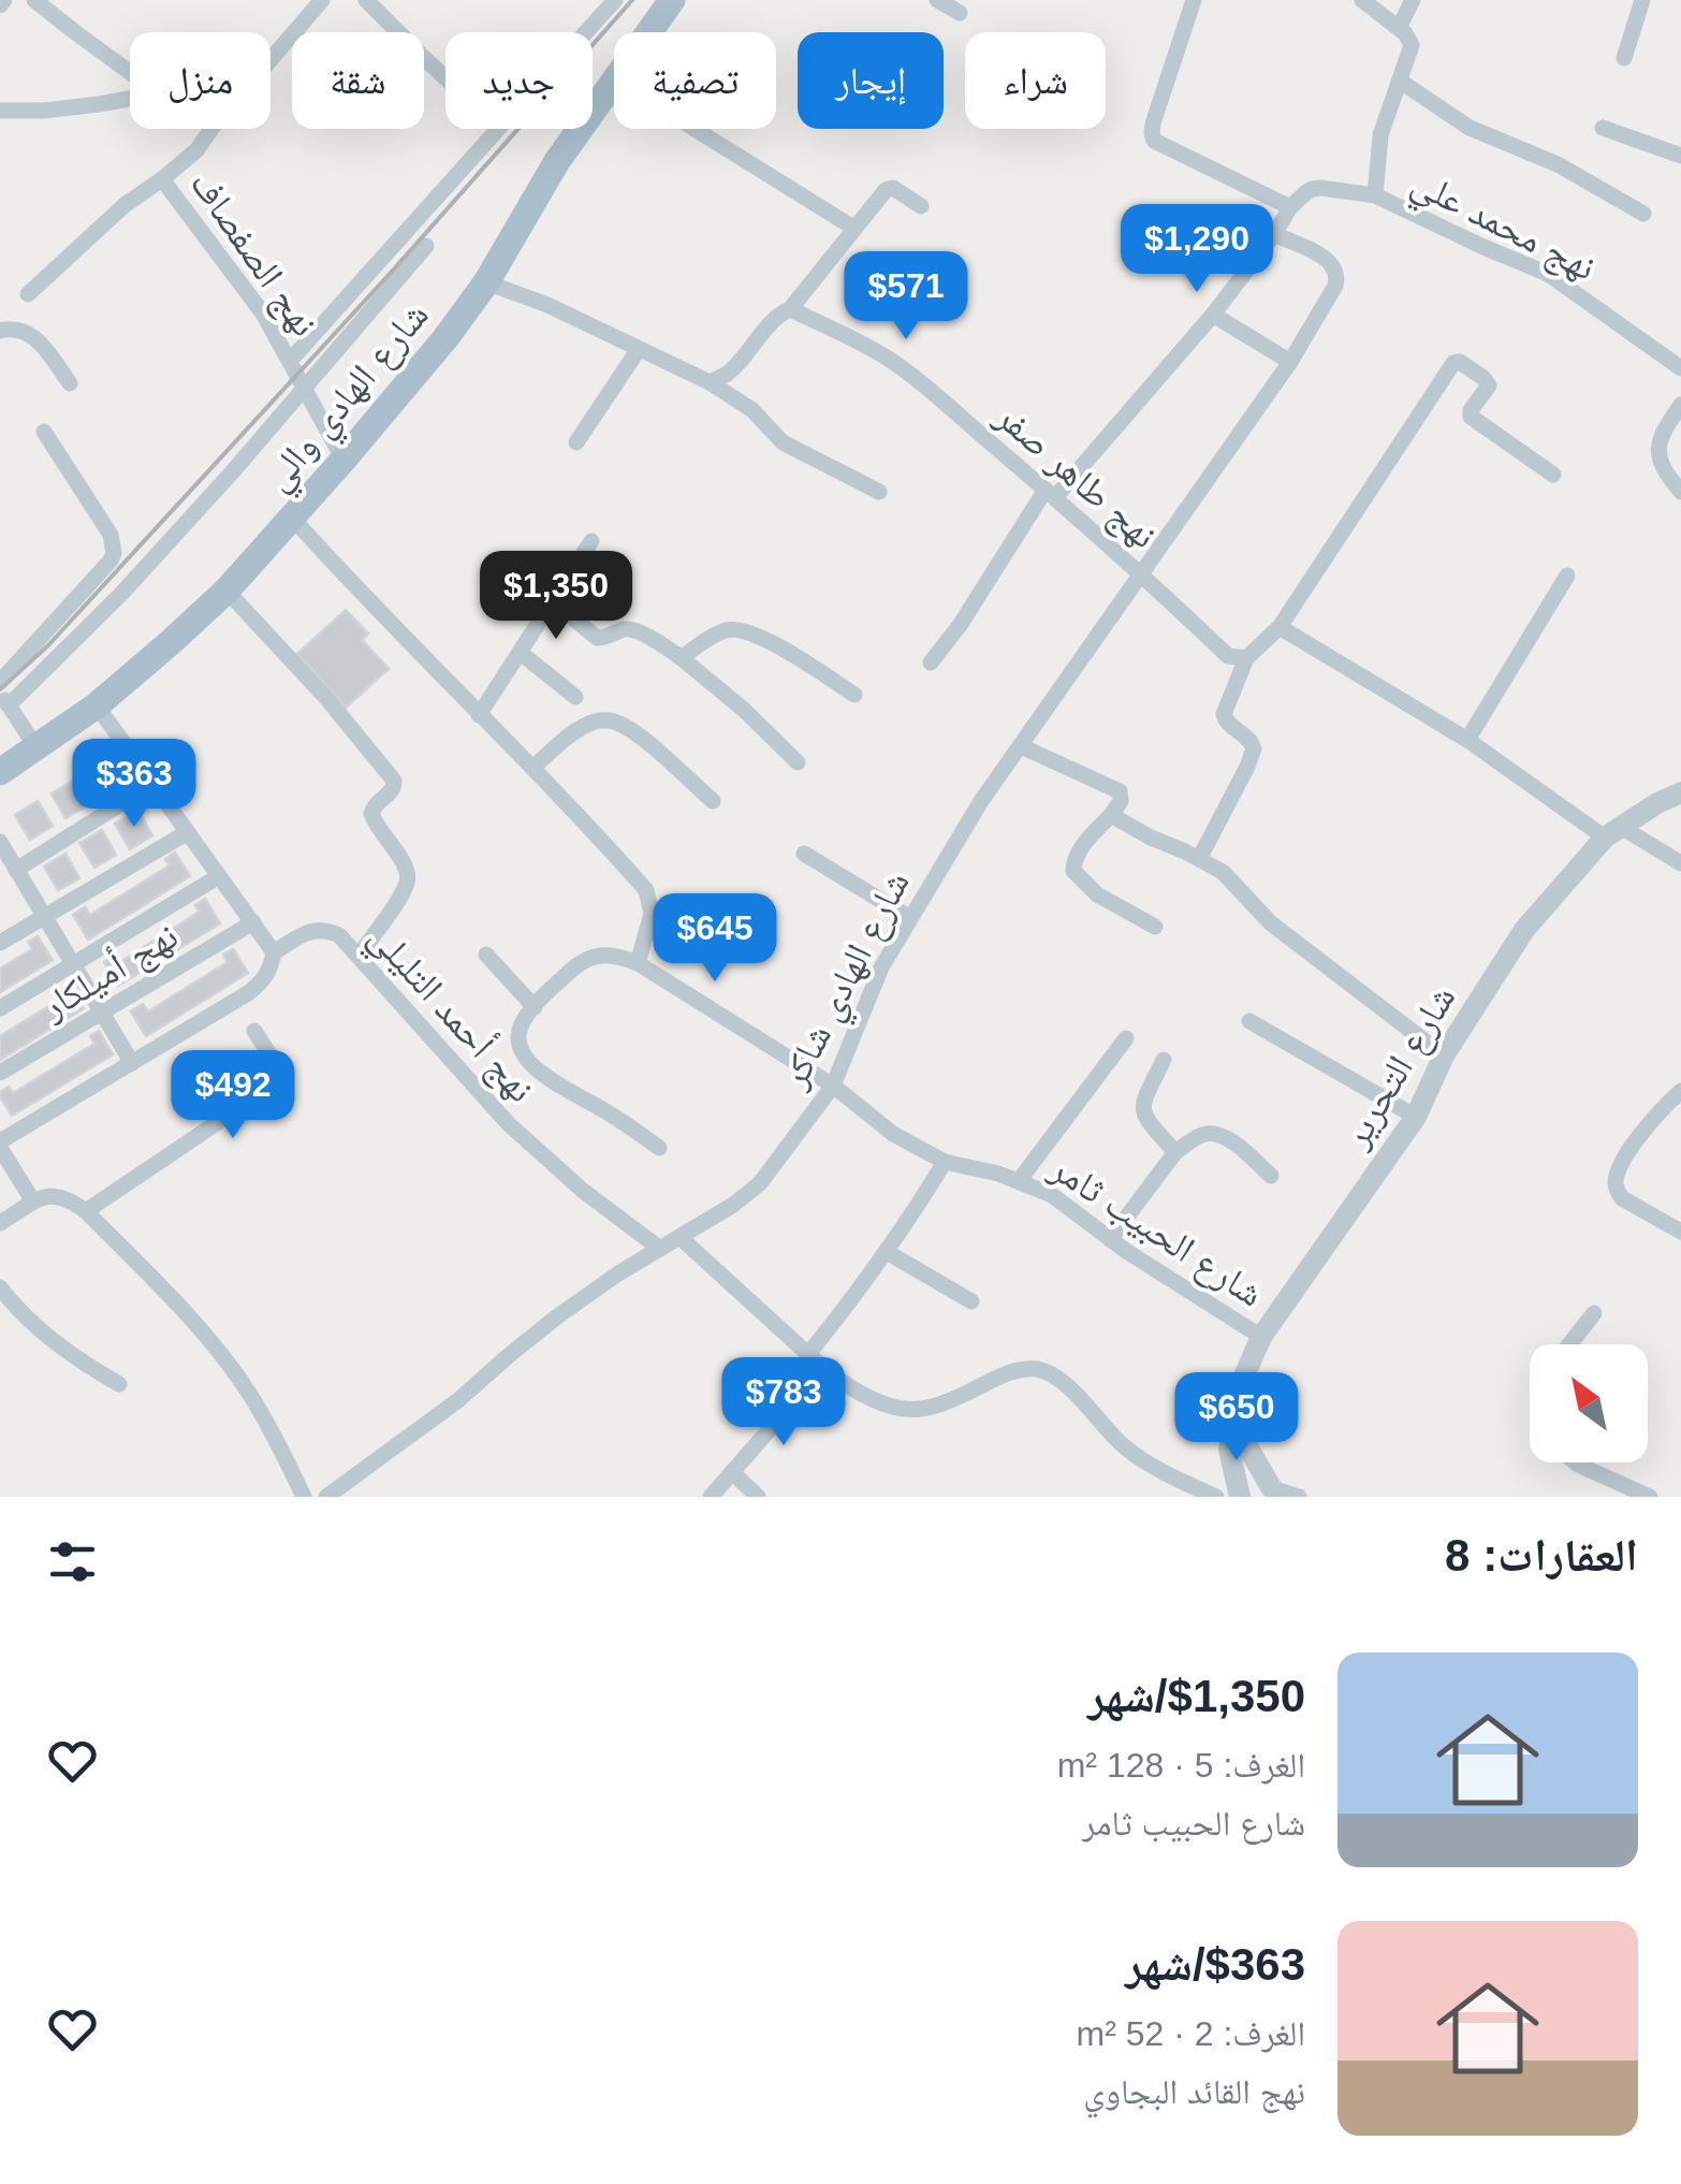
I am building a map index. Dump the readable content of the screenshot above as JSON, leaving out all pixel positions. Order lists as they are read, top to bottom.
{
  "streets": {
    "main road": ["شارع الهادي والي"],
    "street": [
      "نهج محمد علي",
      "نهج الصفصاف",
      "نهج طاهر صفر",
      "نهج أميلكار",
      "شارع الهادي شاكر",
      "نهج أحمد التليلي",
      "شارع التحرير",
      "شارع الحبيب ثامر"
    ]
  },
  "crossings": [
    ["نهج الصفصاف", "شارع الهادي والي"],
    ["نهج طاهر صفر", "شارع الهادي شاكر"],
    ["شارع الهادي شاكر", "نهج أحمد التليلي"],
    ["شارع الهادي شاكر", "شارع الحبيب ثامر"],
    ["شارع التحرير", "شارع الحبيب ثامر"]
  ],
  "north": "top left",
  "page": {
    "chip": [
      "شراء",
      "إيجار",
      "تصفية",
      "جديد",
      "شقة",
      "منزل"
    ],
    "price": [
      "$1,290",
      "$571",
      "$1,350",
      "$363",
      "$645",
      "$492",
      "$783",
      "$650"
    ],
    "heading": "العقارات: 8",
    "list": [
      {
        "name": "$1,350/شهر",
        "note": "الغرف: 5 · 128 m² · شارع الحبيب ثامر"
      },
      {
        "name": "$363/شهر",
        "note": "الغرف: 2 · 52 m² · نهج القائد البجاوي"
      }
    ]
  }
}
